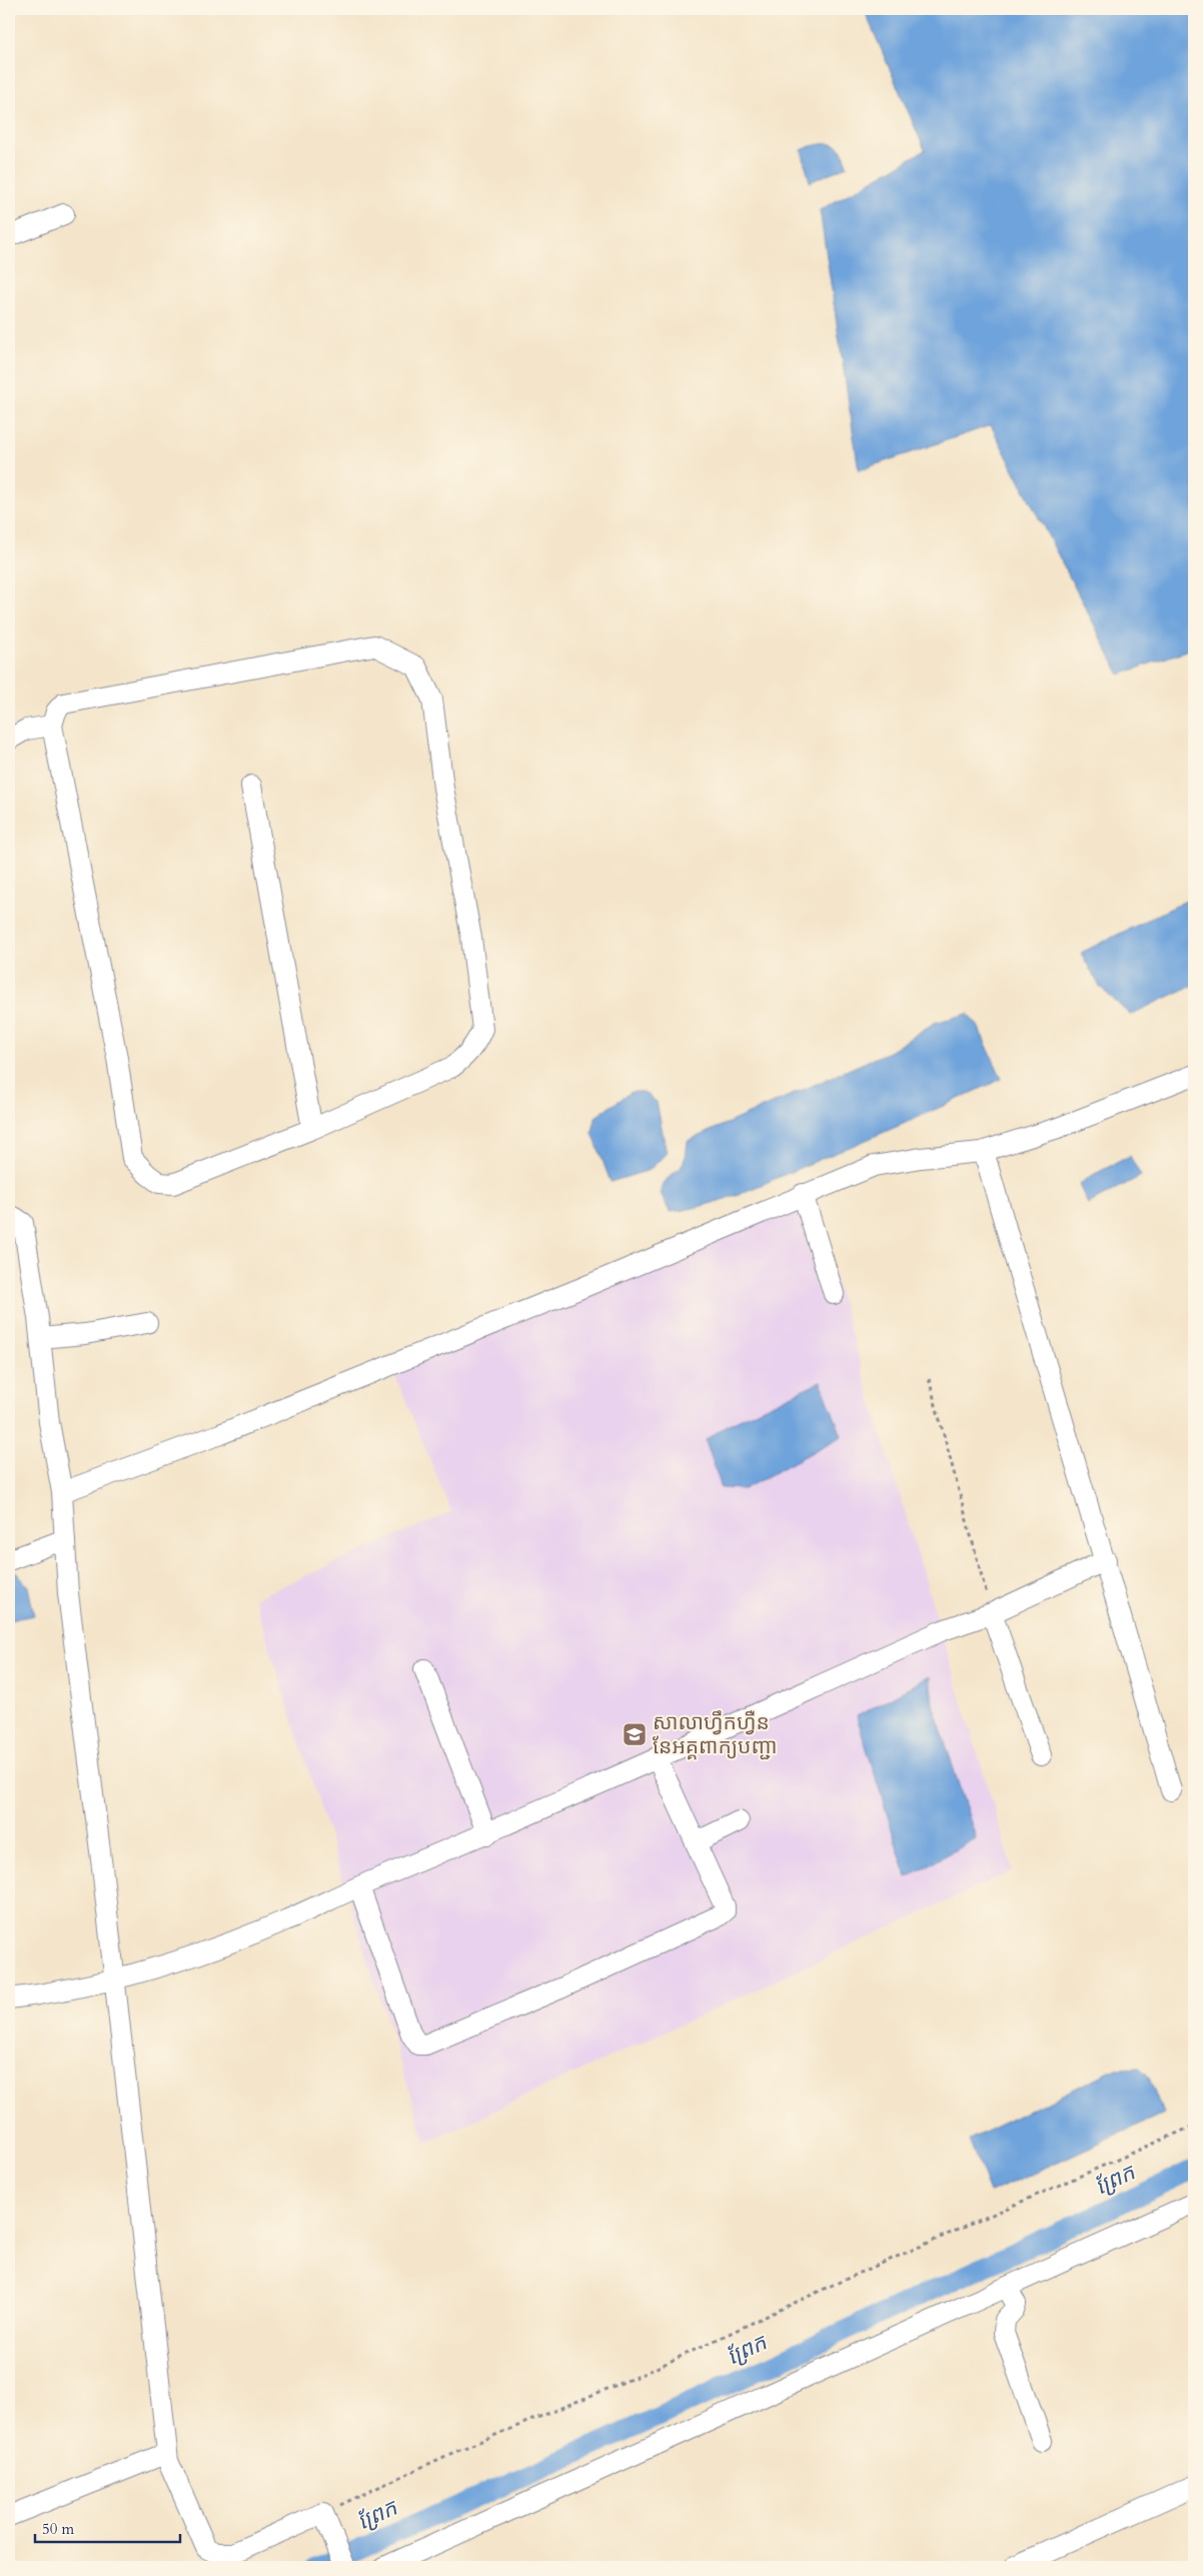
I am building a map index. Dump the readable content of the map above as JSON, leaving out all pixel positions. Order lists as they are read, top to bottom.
{
  "water": ["ព្រែក"],
  "places": {
    "school or university": ["សាលាហ្វឹកហ្វឺន នែអគ្គពាក្យបញ្ជា"]
  },
  "scale_bar": "50 m"
}
